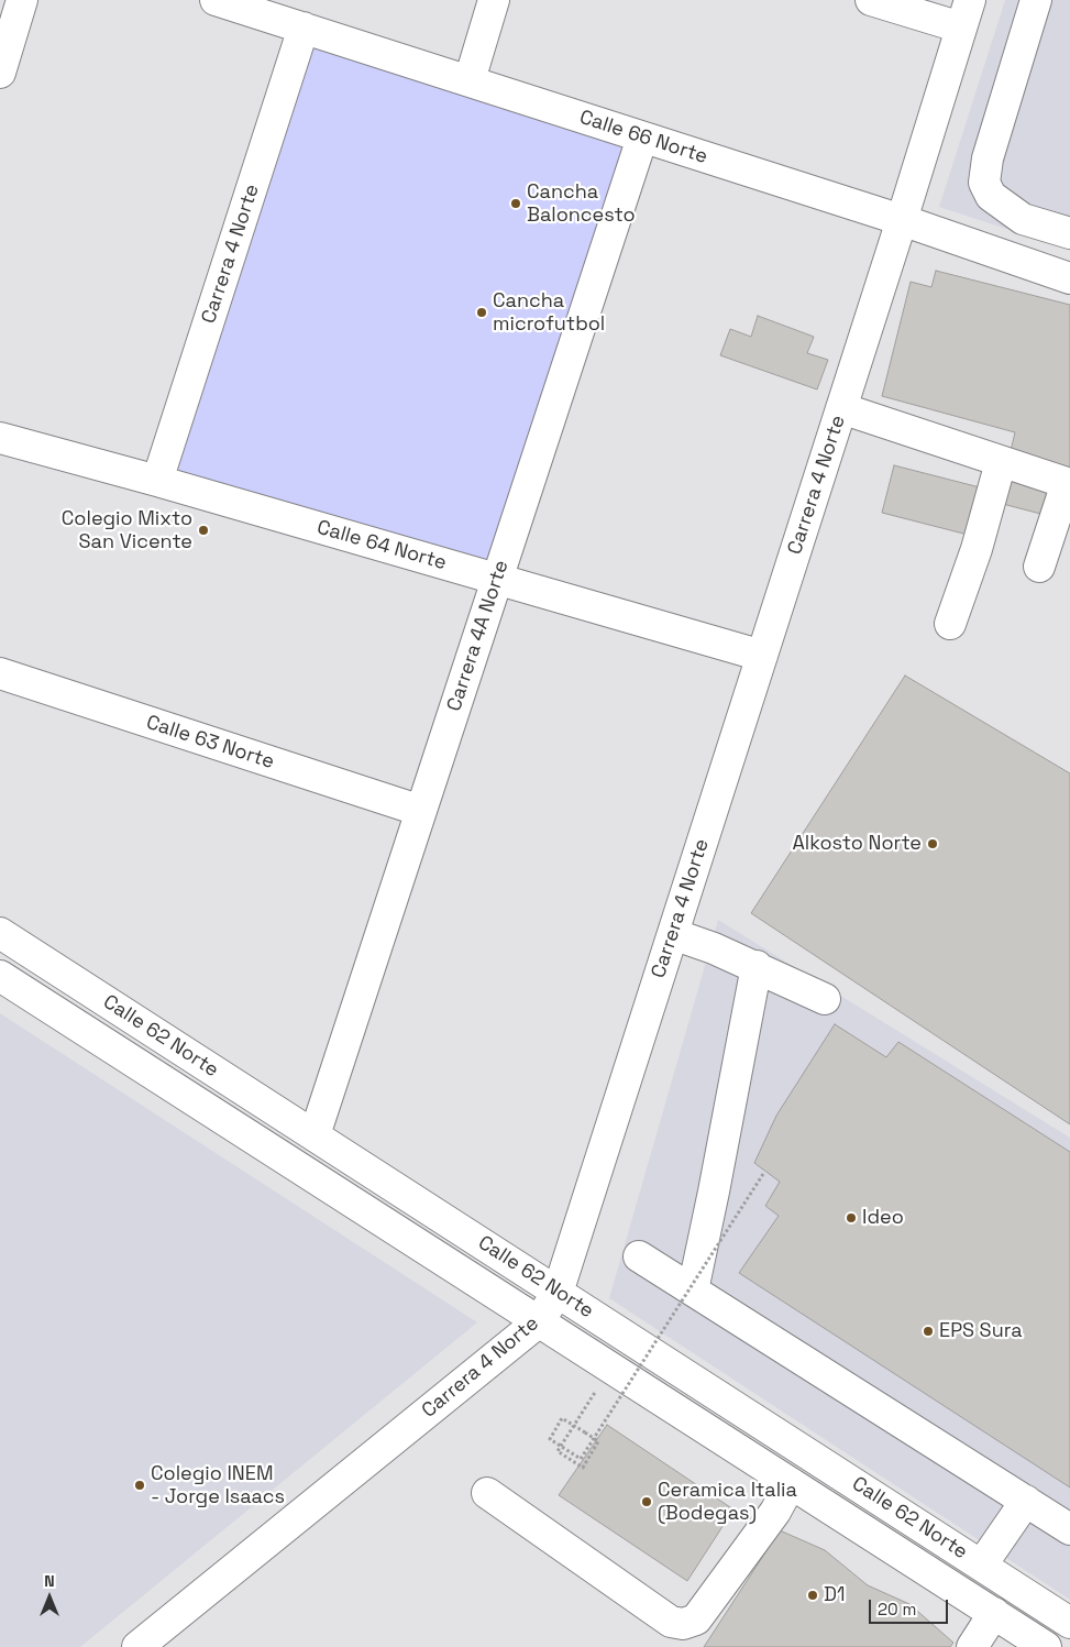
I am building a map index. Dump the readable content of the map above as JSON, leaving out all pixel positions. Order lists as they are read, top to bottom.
{
  "streets": {
    "street": [
      "Calle 66 Norte",
      "Carrera 4 Norte",
      "Calle 64 Norte",
      "Carrera 4A Norte",
      "Calle 63 Norte",
      "Calle 62 Norte"
    ]
  },
  "crossings": [
    ["Calle 66 Norte", "Carrera 4 Norte"],
    ["Calle 66 Norte", "Carrera 4A Norte"],
    ["Carrera 4 Norte", "Calle 64 Norte"],
    ["Carrera 4 Norte", "Calle 62 Norte"],
    ["Calle 64 Norte", "Carrera 4A Norte"],
    ["Carrera 4A Norte", "Calle 63 Norte"],
    ["Carrera 4A Norte", "Calle 62 Norte"]
  ],
  "places": [
    "Cancha Baloncesto",
    "Cancha microfutbol",
    "Colegio Mixto San Vicente",
    "Alkosto Norte",
    "Ideo",
    "EPS Sura",
    "Colegio INEM - Jorge Isaacs",
    "Ceramica Italia (Bodegas)",
    "D1"
  ],
  "scale_bar": "20 m",
  "north": "top"
}
